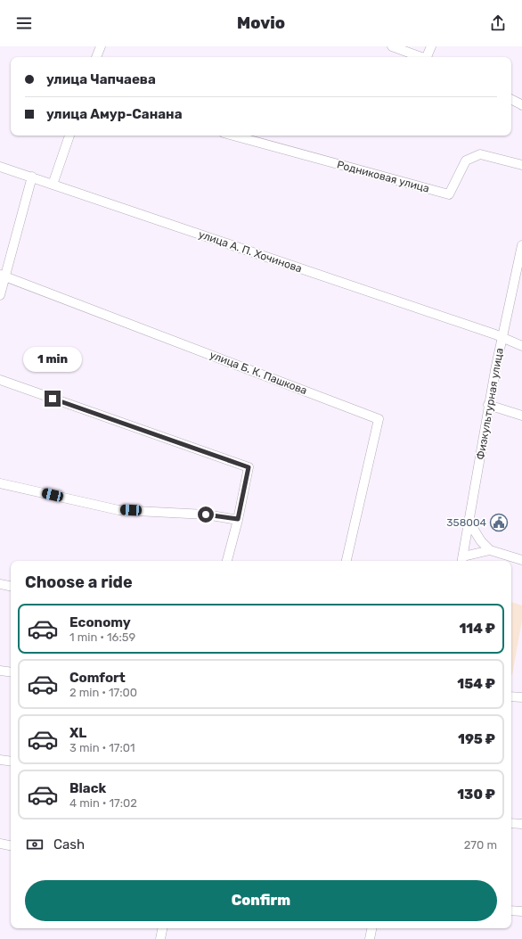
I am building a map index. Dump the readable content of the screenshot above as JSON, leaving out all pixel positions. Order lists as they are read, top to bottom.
{
  "streets": {
    "street": [
      "Родниковая улица",
      "улица А. П. Хочинова",
      "улица Б. К. Пашкова",
      "Физкультурная улица"
    ]
  },
  "crossings": [
    ["улица А. П. Хочинова", "Физкультурная улица"]
  ],
  "places": {
    "public building": ["358004"]
  },
  "page": {
    "header": "Movio",
    "banner": ["улица Чапчаева", "улица Амур-Санана"],
    "bubble": "1 min",
    "heading": "Choose a ride",
    "list": [
      {
        "name": "Economy",
        "note": "1 min · 16:59",
        "value": "114 ₽"
      },
      {
        "name": "Comfort",
        "note": "2 min · 17:00",
        "value": "154 ₽"
      },
      {
        "name": "XL",
        "note": "3 min · 17:01",
        "value": "195 ₽"
      },
      {
        "name": "Black",
        "note": "4 min · 17:02",
        "value": "130 ₽"
      }
    ],
    "pay": ["Cash", "270 m"],
    "buttons": "Confirm"
  }
}
